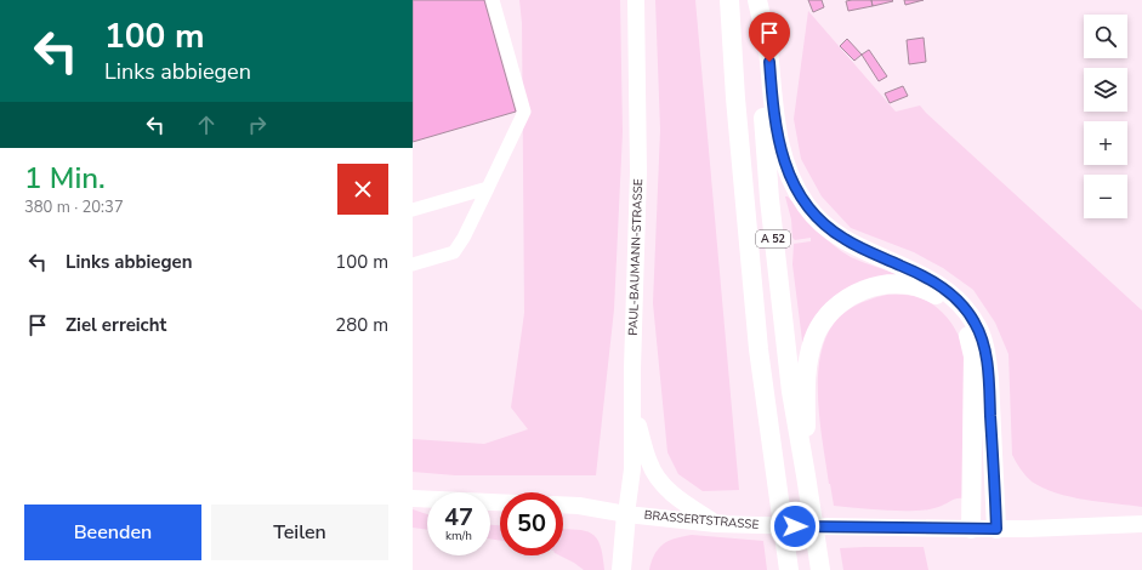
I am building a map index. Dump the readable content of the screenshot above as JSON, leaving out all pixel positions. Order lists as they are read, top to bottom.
{
  "streets": {
    "highway": ["A 52"],
    "main road": ["PAUL-BAUMANN-STRASSE", "BRASSERTSTRASSE"]
  },
  "crossings": [
    ["PAUL-BAUMANN-STRASSE", "BRASSERTSTRASSE"]
  ],
  "page": {
    "turn": ["100 m", "Links abbiegen"],
    "map_buttons": ["+", "−"],
    "heading": ["1 Min.", "380 m · 20:37"],
    "list": [
      {
        "name": "Links abbiegen",
        "value": "100 m"
      },
      {
        "name": "Ziel erreicht",
        "value": "280 m"
      }
    ],
    "speed": "47 km/h",
    "limit": "50",
    "buttons": ["Beenden", "Teilen"]
  }
}
